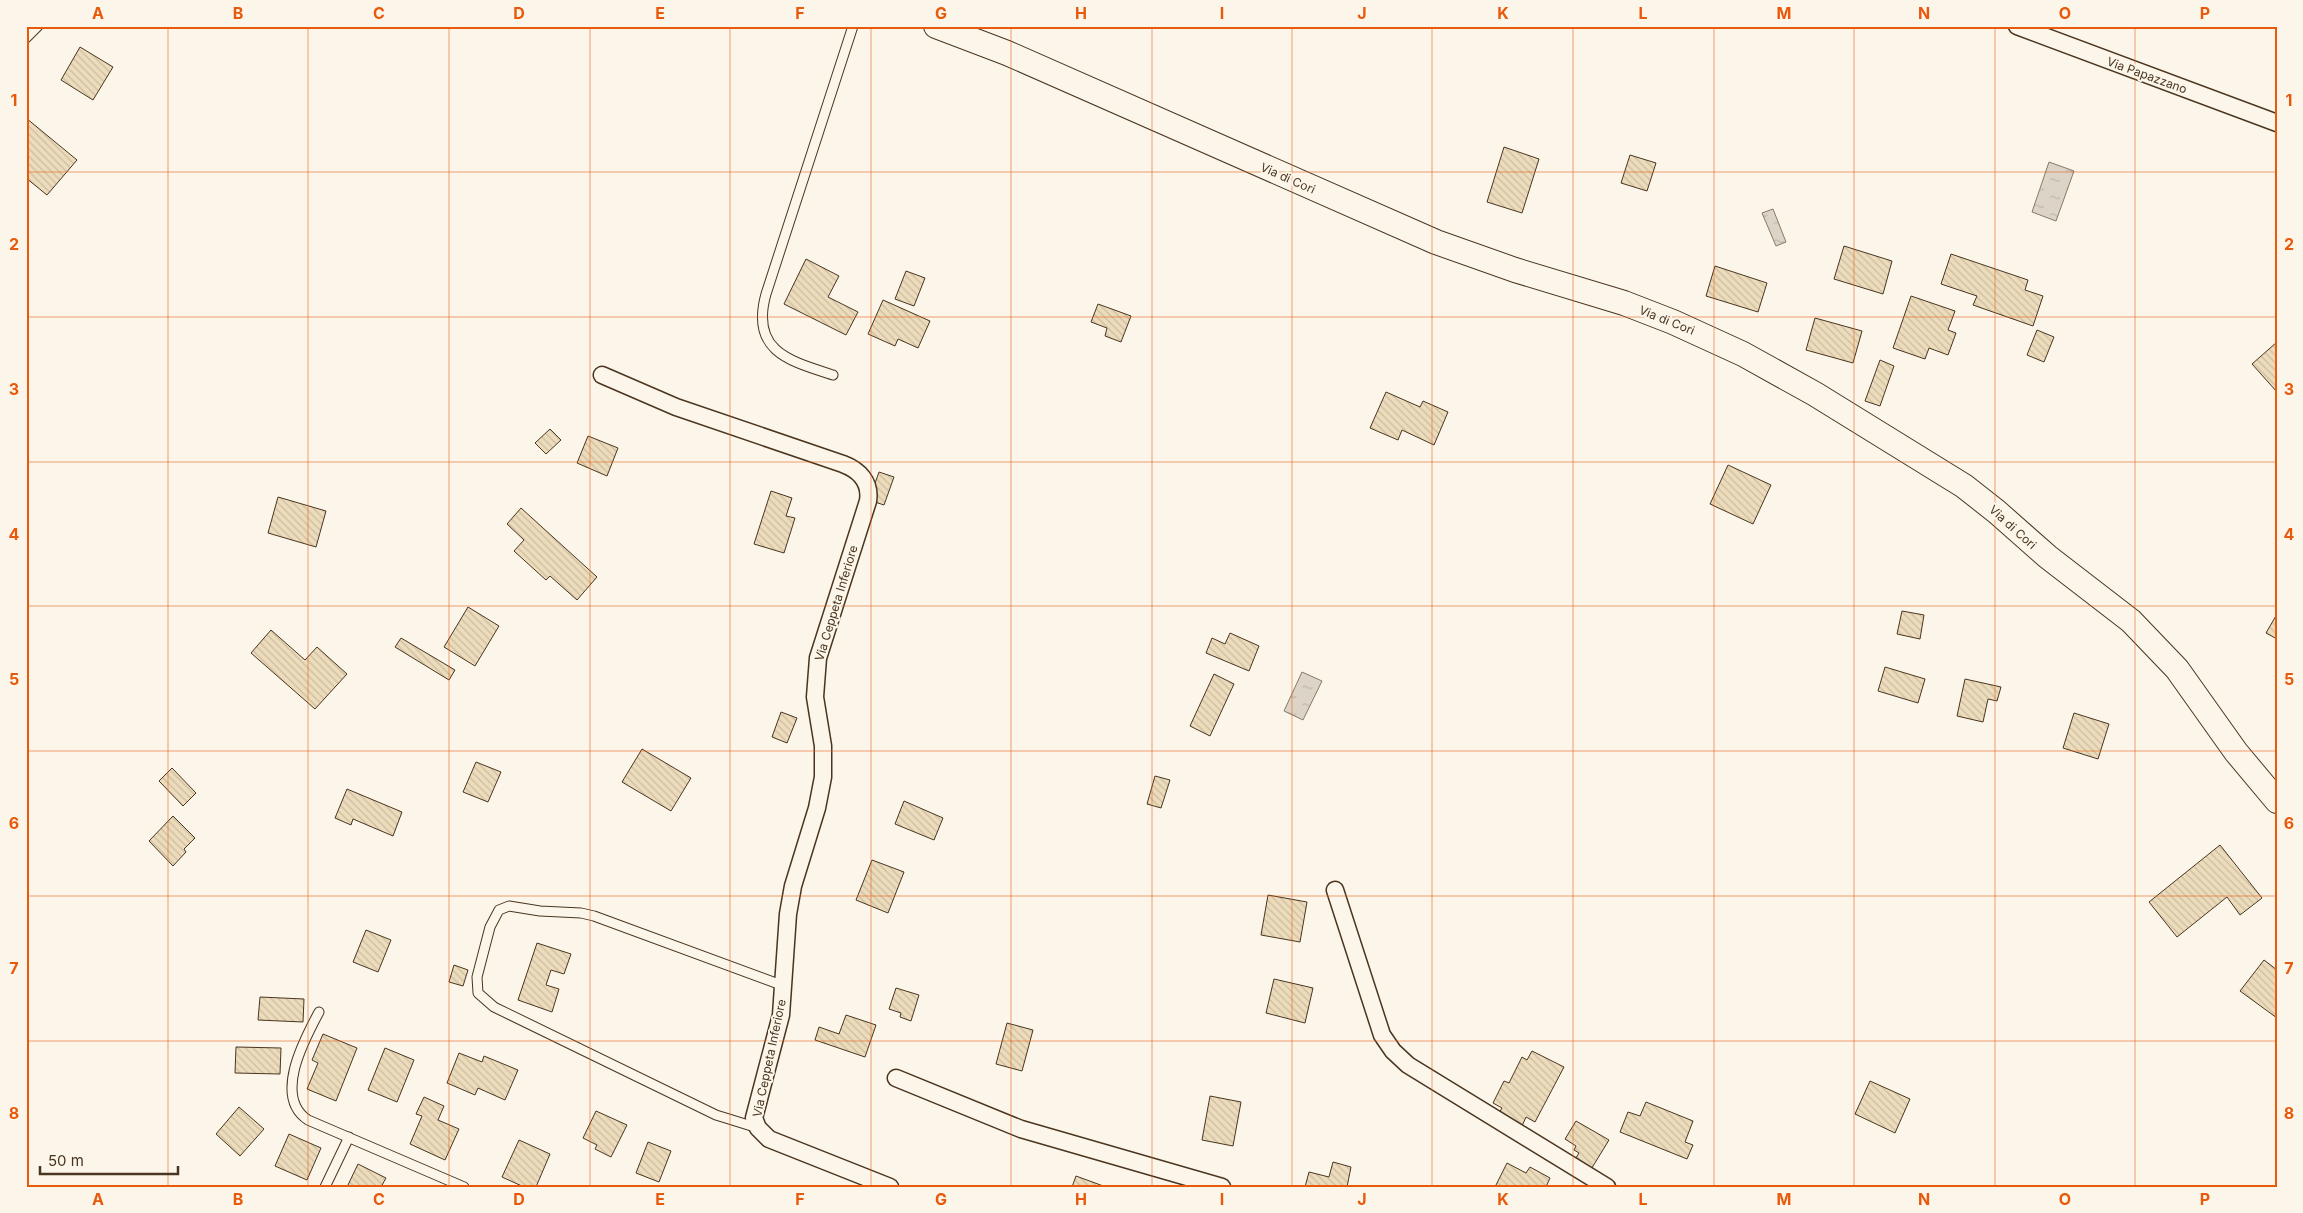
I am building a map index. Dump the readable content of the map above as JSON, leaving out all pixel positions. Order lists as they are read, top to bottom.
{
  "streets": {
    "main road": ["Via di Cori"],
    "street": ["Via Papazzano", "Via Ceppeta Inferiore"]
  },
  "scale_bar": "50 m",
  "grid": {
    "columns": [
      "A",
      "B",
      "C",
      "D",
      "E",
      "F",
      "G",
      "H",
      "I",
      "J",
      "K",
      "L",
      "M",
      "N",
      "O",
      "P"
    ],
    "rows": [
      "1",
      "2",
      "3",
      "4",
      "5",
      "6",
      "7",
      "8"
    ]
  }
}
